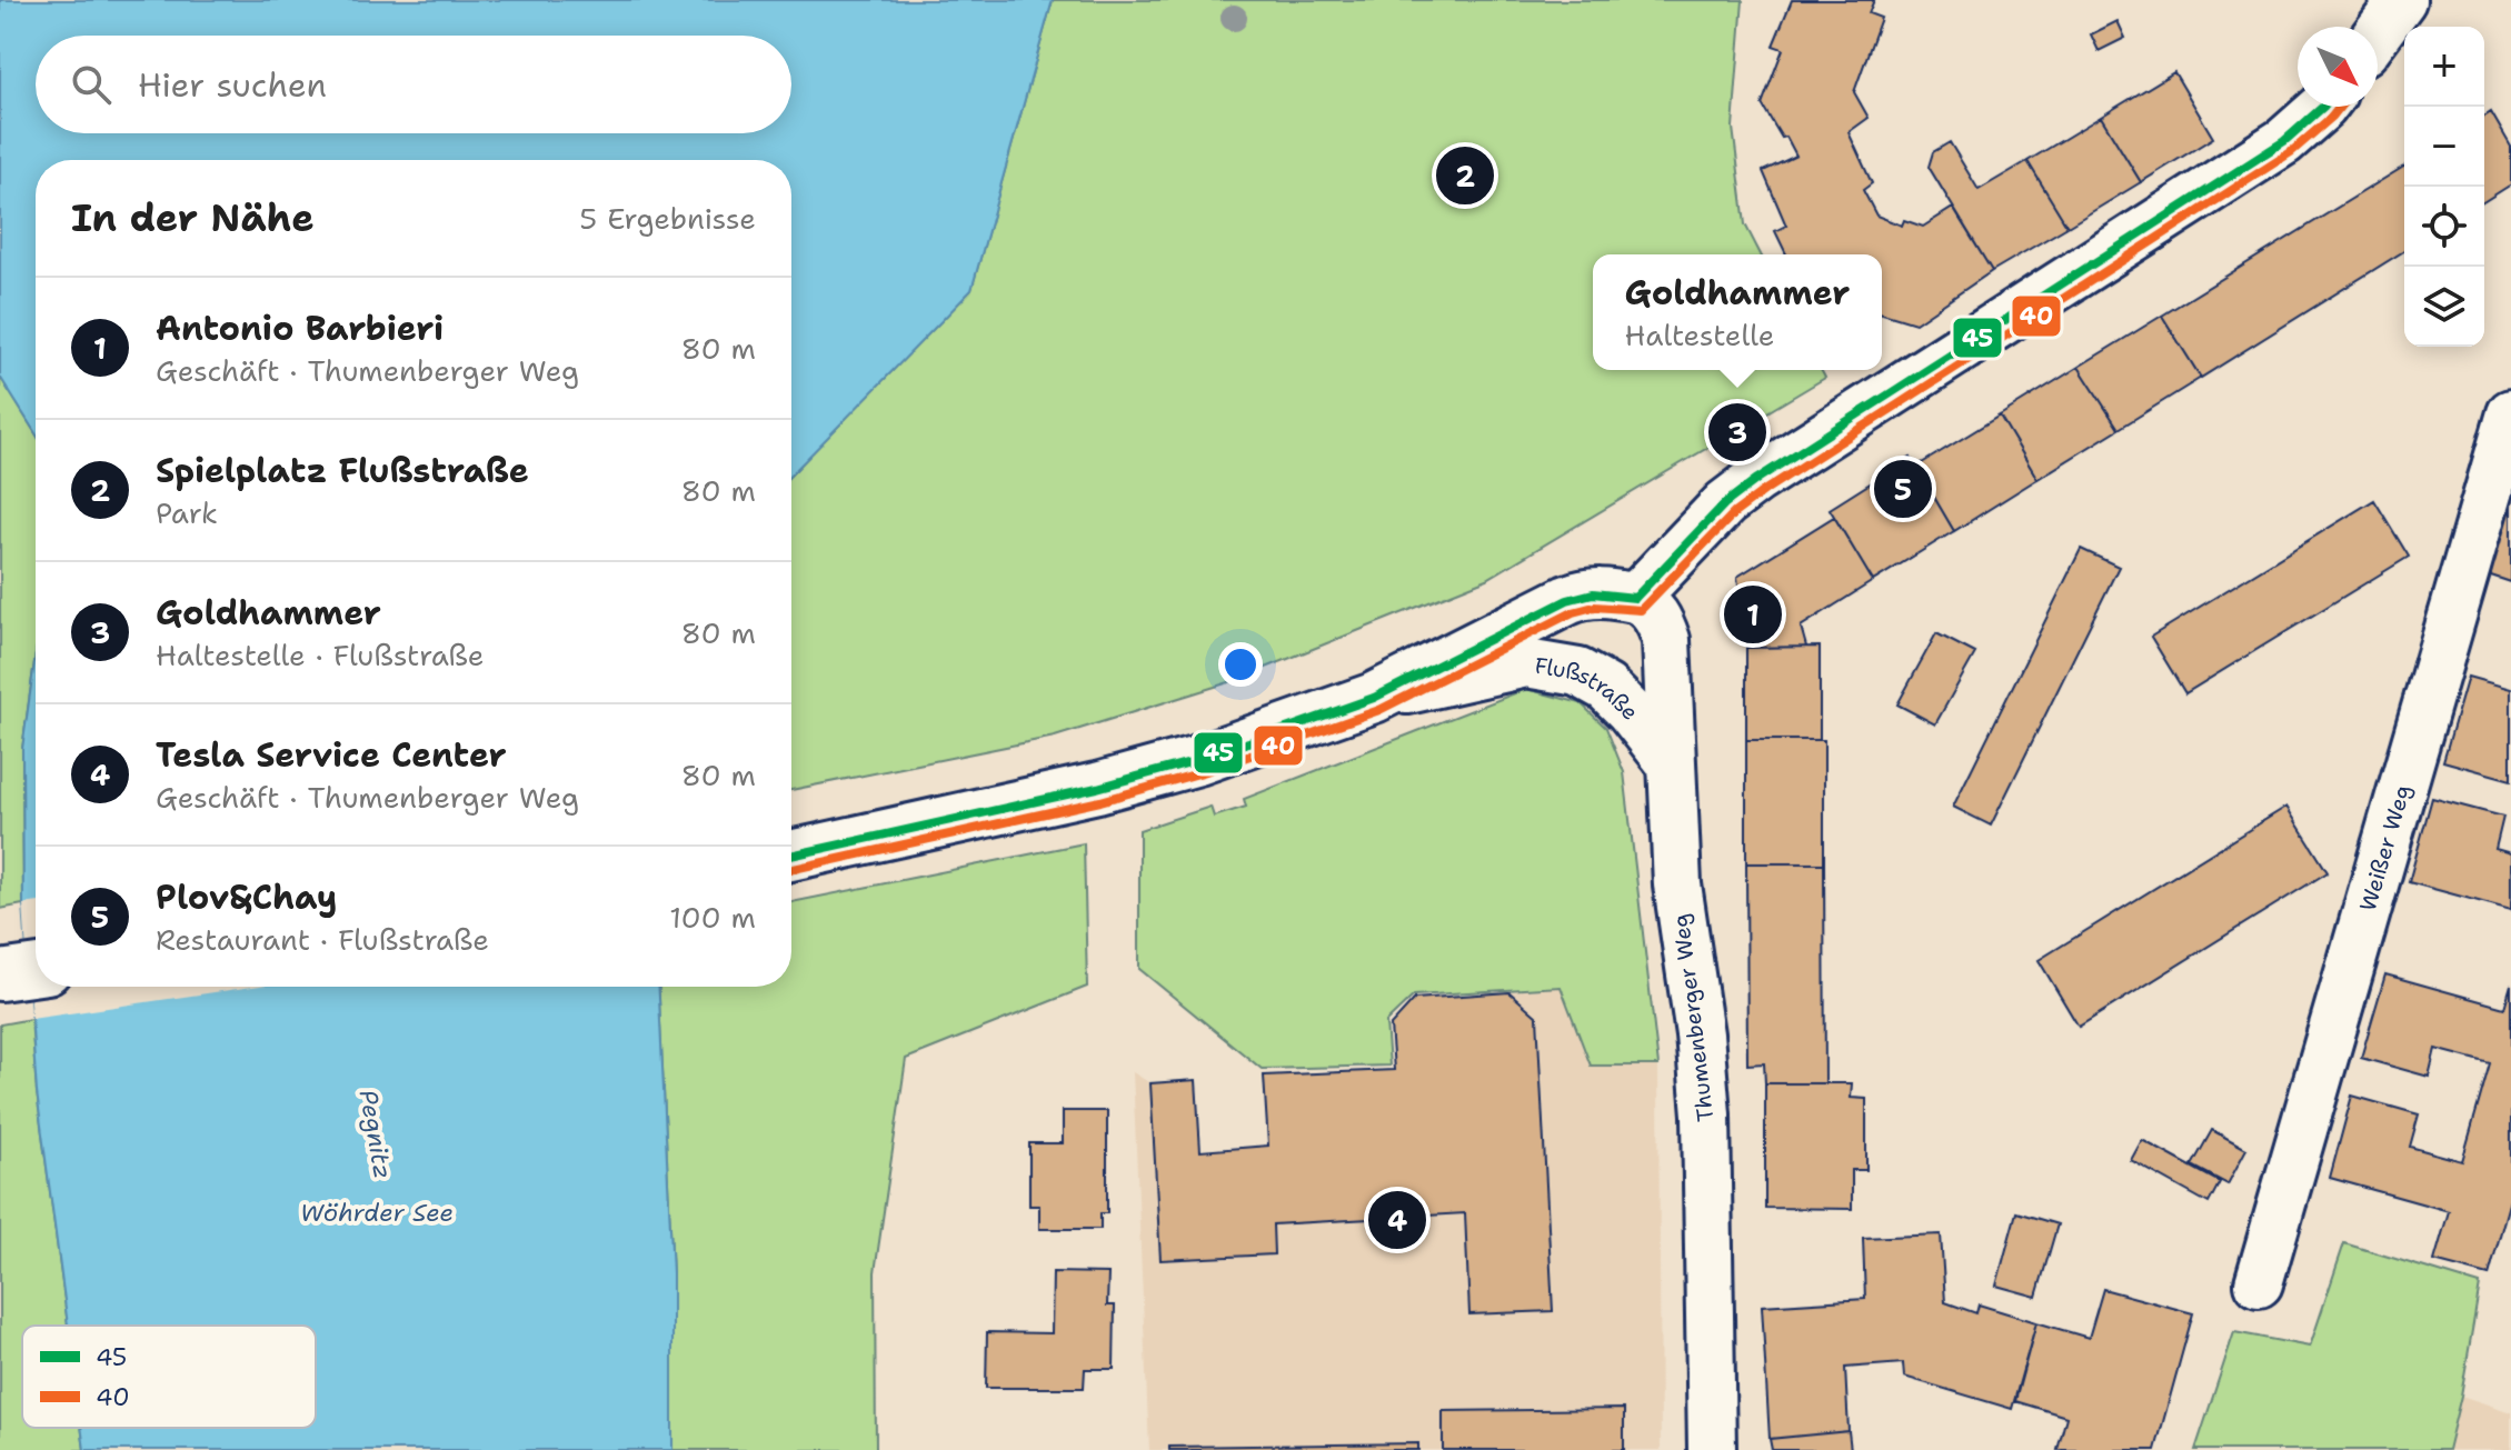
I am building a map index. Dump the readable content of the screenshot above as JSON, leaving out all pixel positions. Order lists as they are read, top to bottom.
{
  "streets": {
    "street": ["Flußstraße", "Weißer Weg", "Thumenberger Weg"]
  },
  "crossings": [
    ["Flußstraße", "Thumenberger Weg"]
  ],
  "water": ["Pegnitz", "Wöhrder See"],
  "lines": ["transit line 45", "transit line 40"],
  "legend": ["45", "40"],
  "north": "bottom right",
  "page": {
    "map_buttons": ["+", "−"],
    "search": "Hier suchen",
    "pins": [
      "2",
      "3",
      "5",
      "1",
      "4"
    ],
    "heading": ["In der Nähe", "5 Ergebnisse"],
    "popup": ["Goldhammer", "Haltestelle"],
    "list": [
      {
        "mark": "1",
        "name": "Antonio Barbieri",
        "note": "Geschäft · Thumenberger Weg",
        "value": "80 m"
      },
      {
        "mark": "2",
        "name": "Spielplatz Flußstraße",
        "note": "Park",
        "value": "80 m"
      },
      {
        "mark": "3",
        "name": "Goldhammer",
        "note": "Haltestelle · Flußstraße",
        "value": "80 m"
      },
      {
        "mark": "4",
        "name": "Tesla Service Center",
        "note": "Geschäft · Thumenberger Weg",
        "value": "80 m"
      },
      {
        "mark": "5",
        "name": "Plov&Chay",
        "note": "Restaurant · Flußstraße",
        "value": "100 m"
      }
    ]
  }
}
